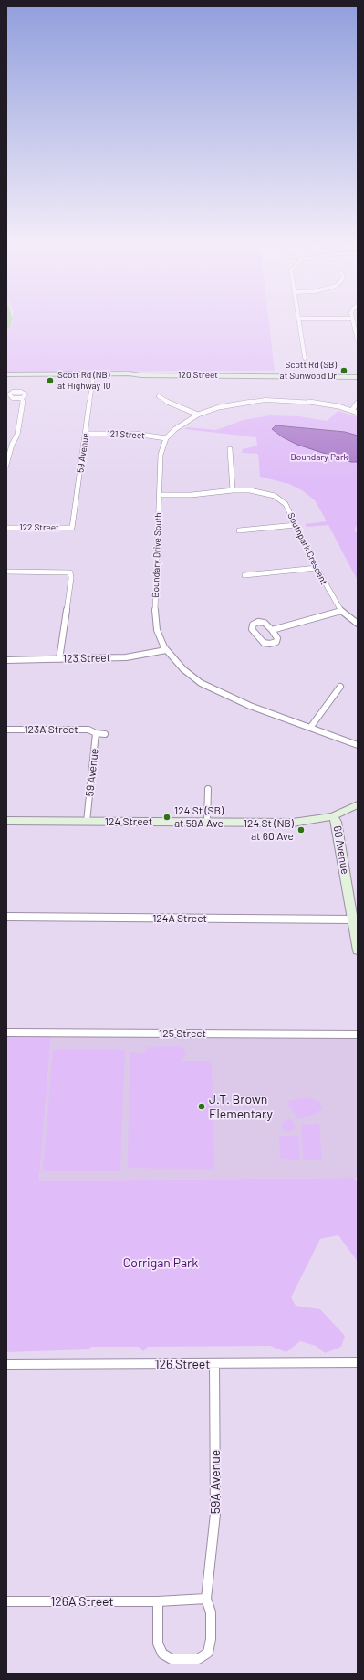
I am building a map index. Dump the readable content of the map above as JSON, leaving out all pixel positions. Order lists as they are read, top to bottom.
{
  "streets": {
    "main road": ["120 Street", "124 Street", "60 Avenue"],
    "street": [
      "121 Street",
      "59 Avenue",
      "122 Street",
      "Southpark Crescent",
      "Boundary Drive South",
      "123 Street",
      "123A Street",
      "124A Street",
      "125 Street",
      "126 Street",
      "59A Avenue",
      "126A Street"
    ]
  },
  "crossings": [
    ["120 Street", "59 Avenue"],
    ["121 Street", "59 Avenue"],
    ["121 Street", "Boundary Drive South"],
    ["59 Avenue", "122 Street"],
    ["59 Avenue", "123A Street"],
    ["59 Avenue", "124 Street"],
    ["Southpark Crescent", "Boundary Drive South"],
    ["Boundary Drive South", "123 Street"],
    ["124 Street", "60 Avenue"],
    ["60 Avenue", "124A Street"],
    ["126 Street", "59A Avenue"],
    ["59A Avenue", "126A Street"]
  ],
  "parks": ["Boundary Park", "Corrigan Park"],
  "places": [
    "Scott Rd (SB) at Sunwood Dr",
    "Scott Rd (NB) at Highway 10",
    "124 St (SB) at 59A Ave",
    "124 St (NB) at 60 Ave",
    "J.T. Brown Elementary"
  ]
}
